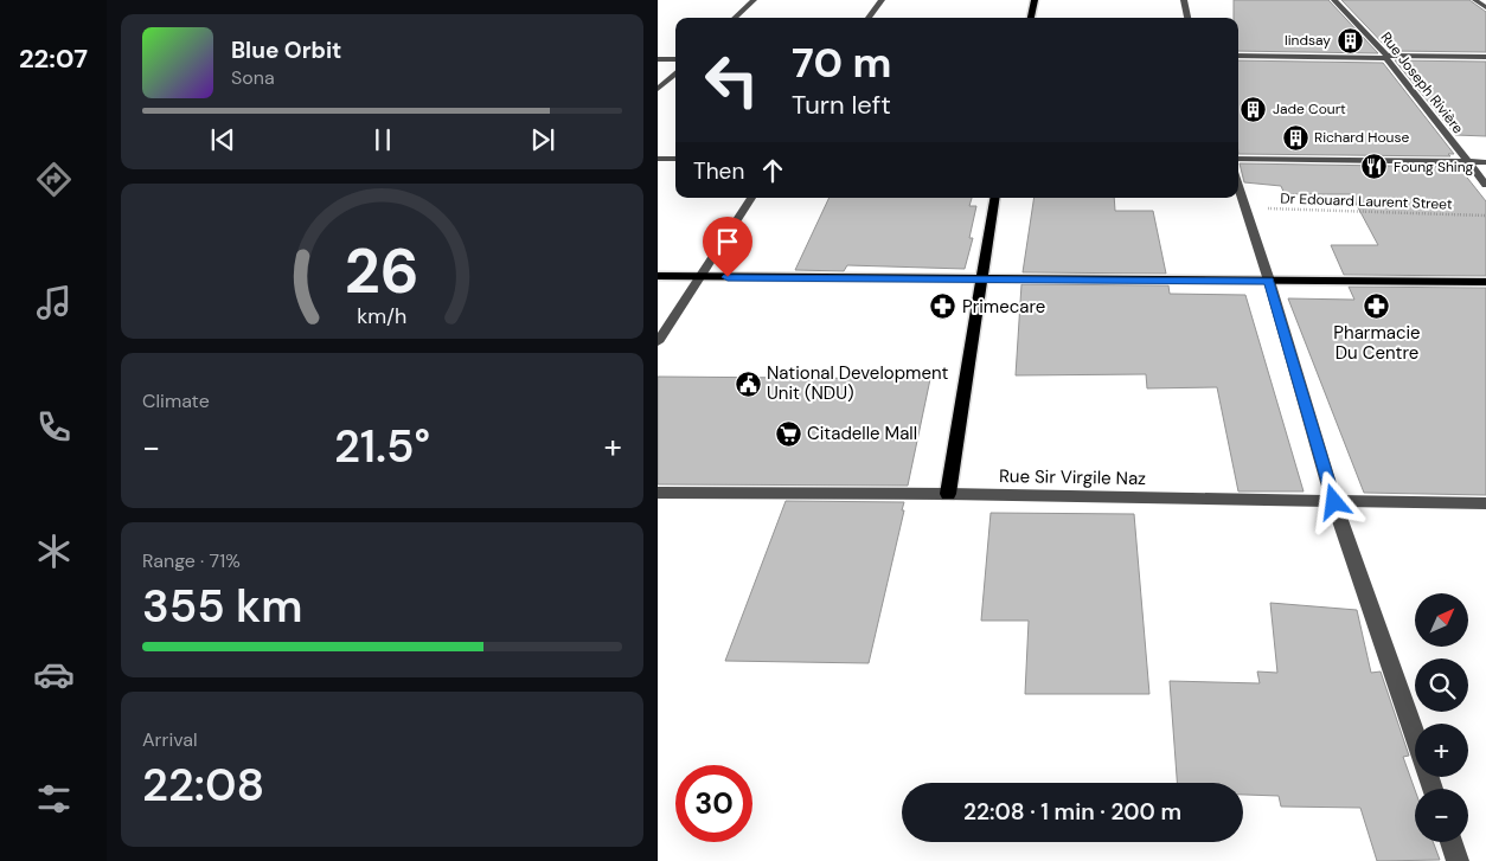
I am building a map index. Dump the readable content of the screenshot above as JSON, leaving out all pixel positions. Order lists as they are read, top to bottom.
{
  "streets": {
    "street": ["Rue Joseph Rivière", "Rue Sir Virgile Naz"],
    "path": ["Dr Edouard Laurent Street"]
  },
  "places": {
    "building": ["lindsay", "Jade Court", "Richard House"],
    "restaurant": ["Foung Shing"],
    "pharmacy": ["Pharmacie Du Centre", "Primecare"],
    "public building": ["National Development Unit (NDU)"],
    "supermarket": ["Citadelle Mall"]
  },
  "north": "top right",
  "page": {
    "tabs": "22:07",
    "turn": ["70 m", "Turn left"],
    "song": ["Blue Orbit", "Sona"],
    "then": "Then",
    "tile": [
      "Climate",
      ["Range · 71%", "355 km"],
      ["Arrival", "22:08"]
    ],
    "heat": ["−", "21.5°", "+"],
    "map_buttons": ["+", "−"],
    "limit": "30",
    "trip": "22:08 · 1 min · 200 m",
    "gauge": ["26", "km/h"]
  }
}
